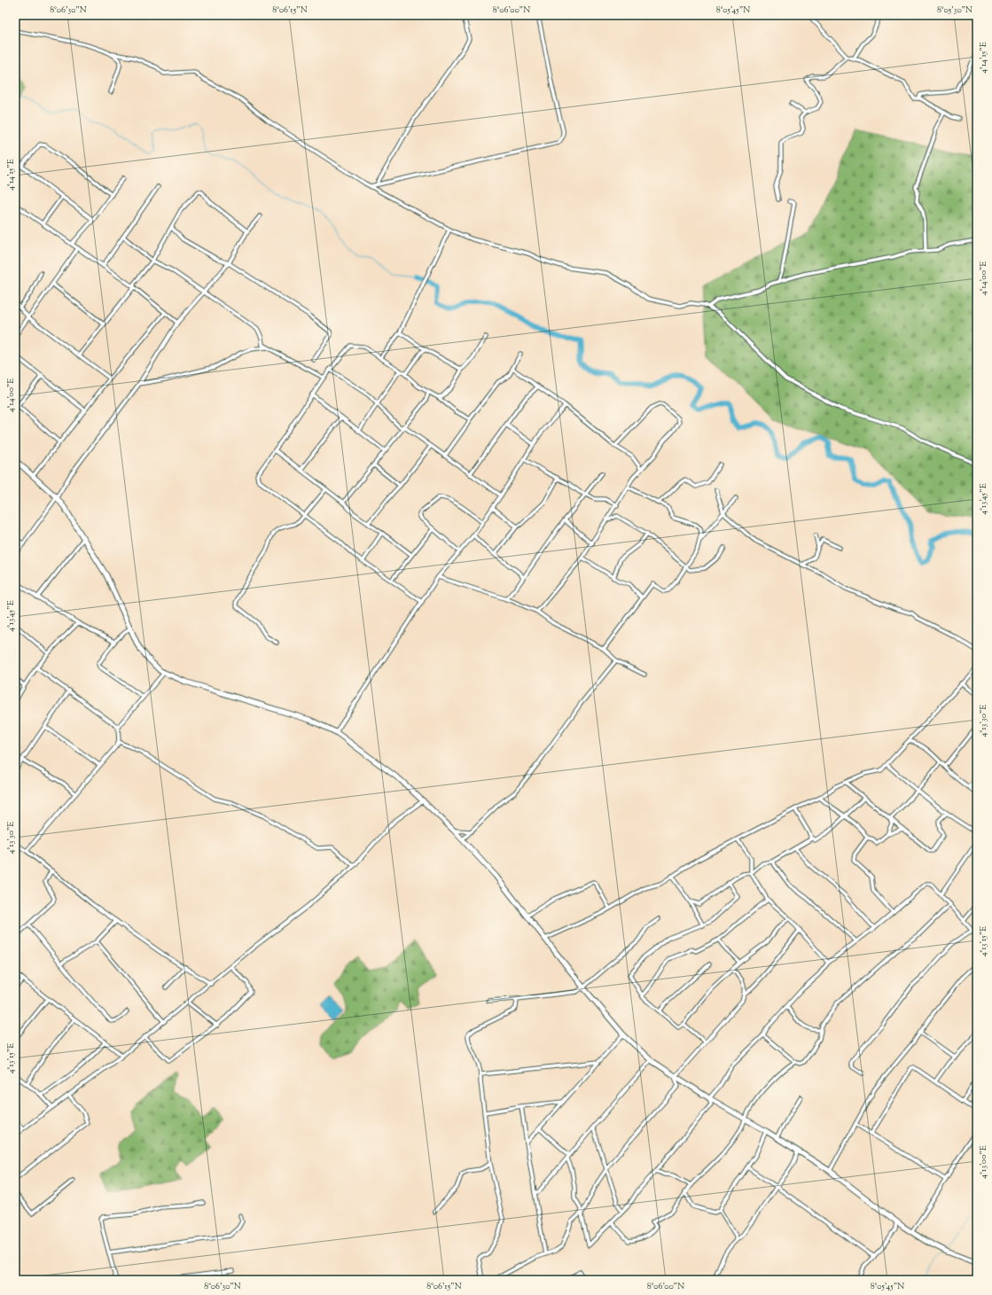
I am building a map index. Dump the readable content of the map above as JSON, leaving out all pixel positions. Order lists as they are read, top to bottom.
{
  "coordinates": [
    "8°06'30\"N",
    "8°06'15\"N",
    "8°06'00\"N",
    "8°05'45\"N",
    "8°05'30\"N",
    "4°14'15\"E",
    "4°14'00\"E",
    "4°13'45\"E",
    "4°13'30\"E",
    "4°13'15\"E",
    "4°13'00\"E"
  ]
}
